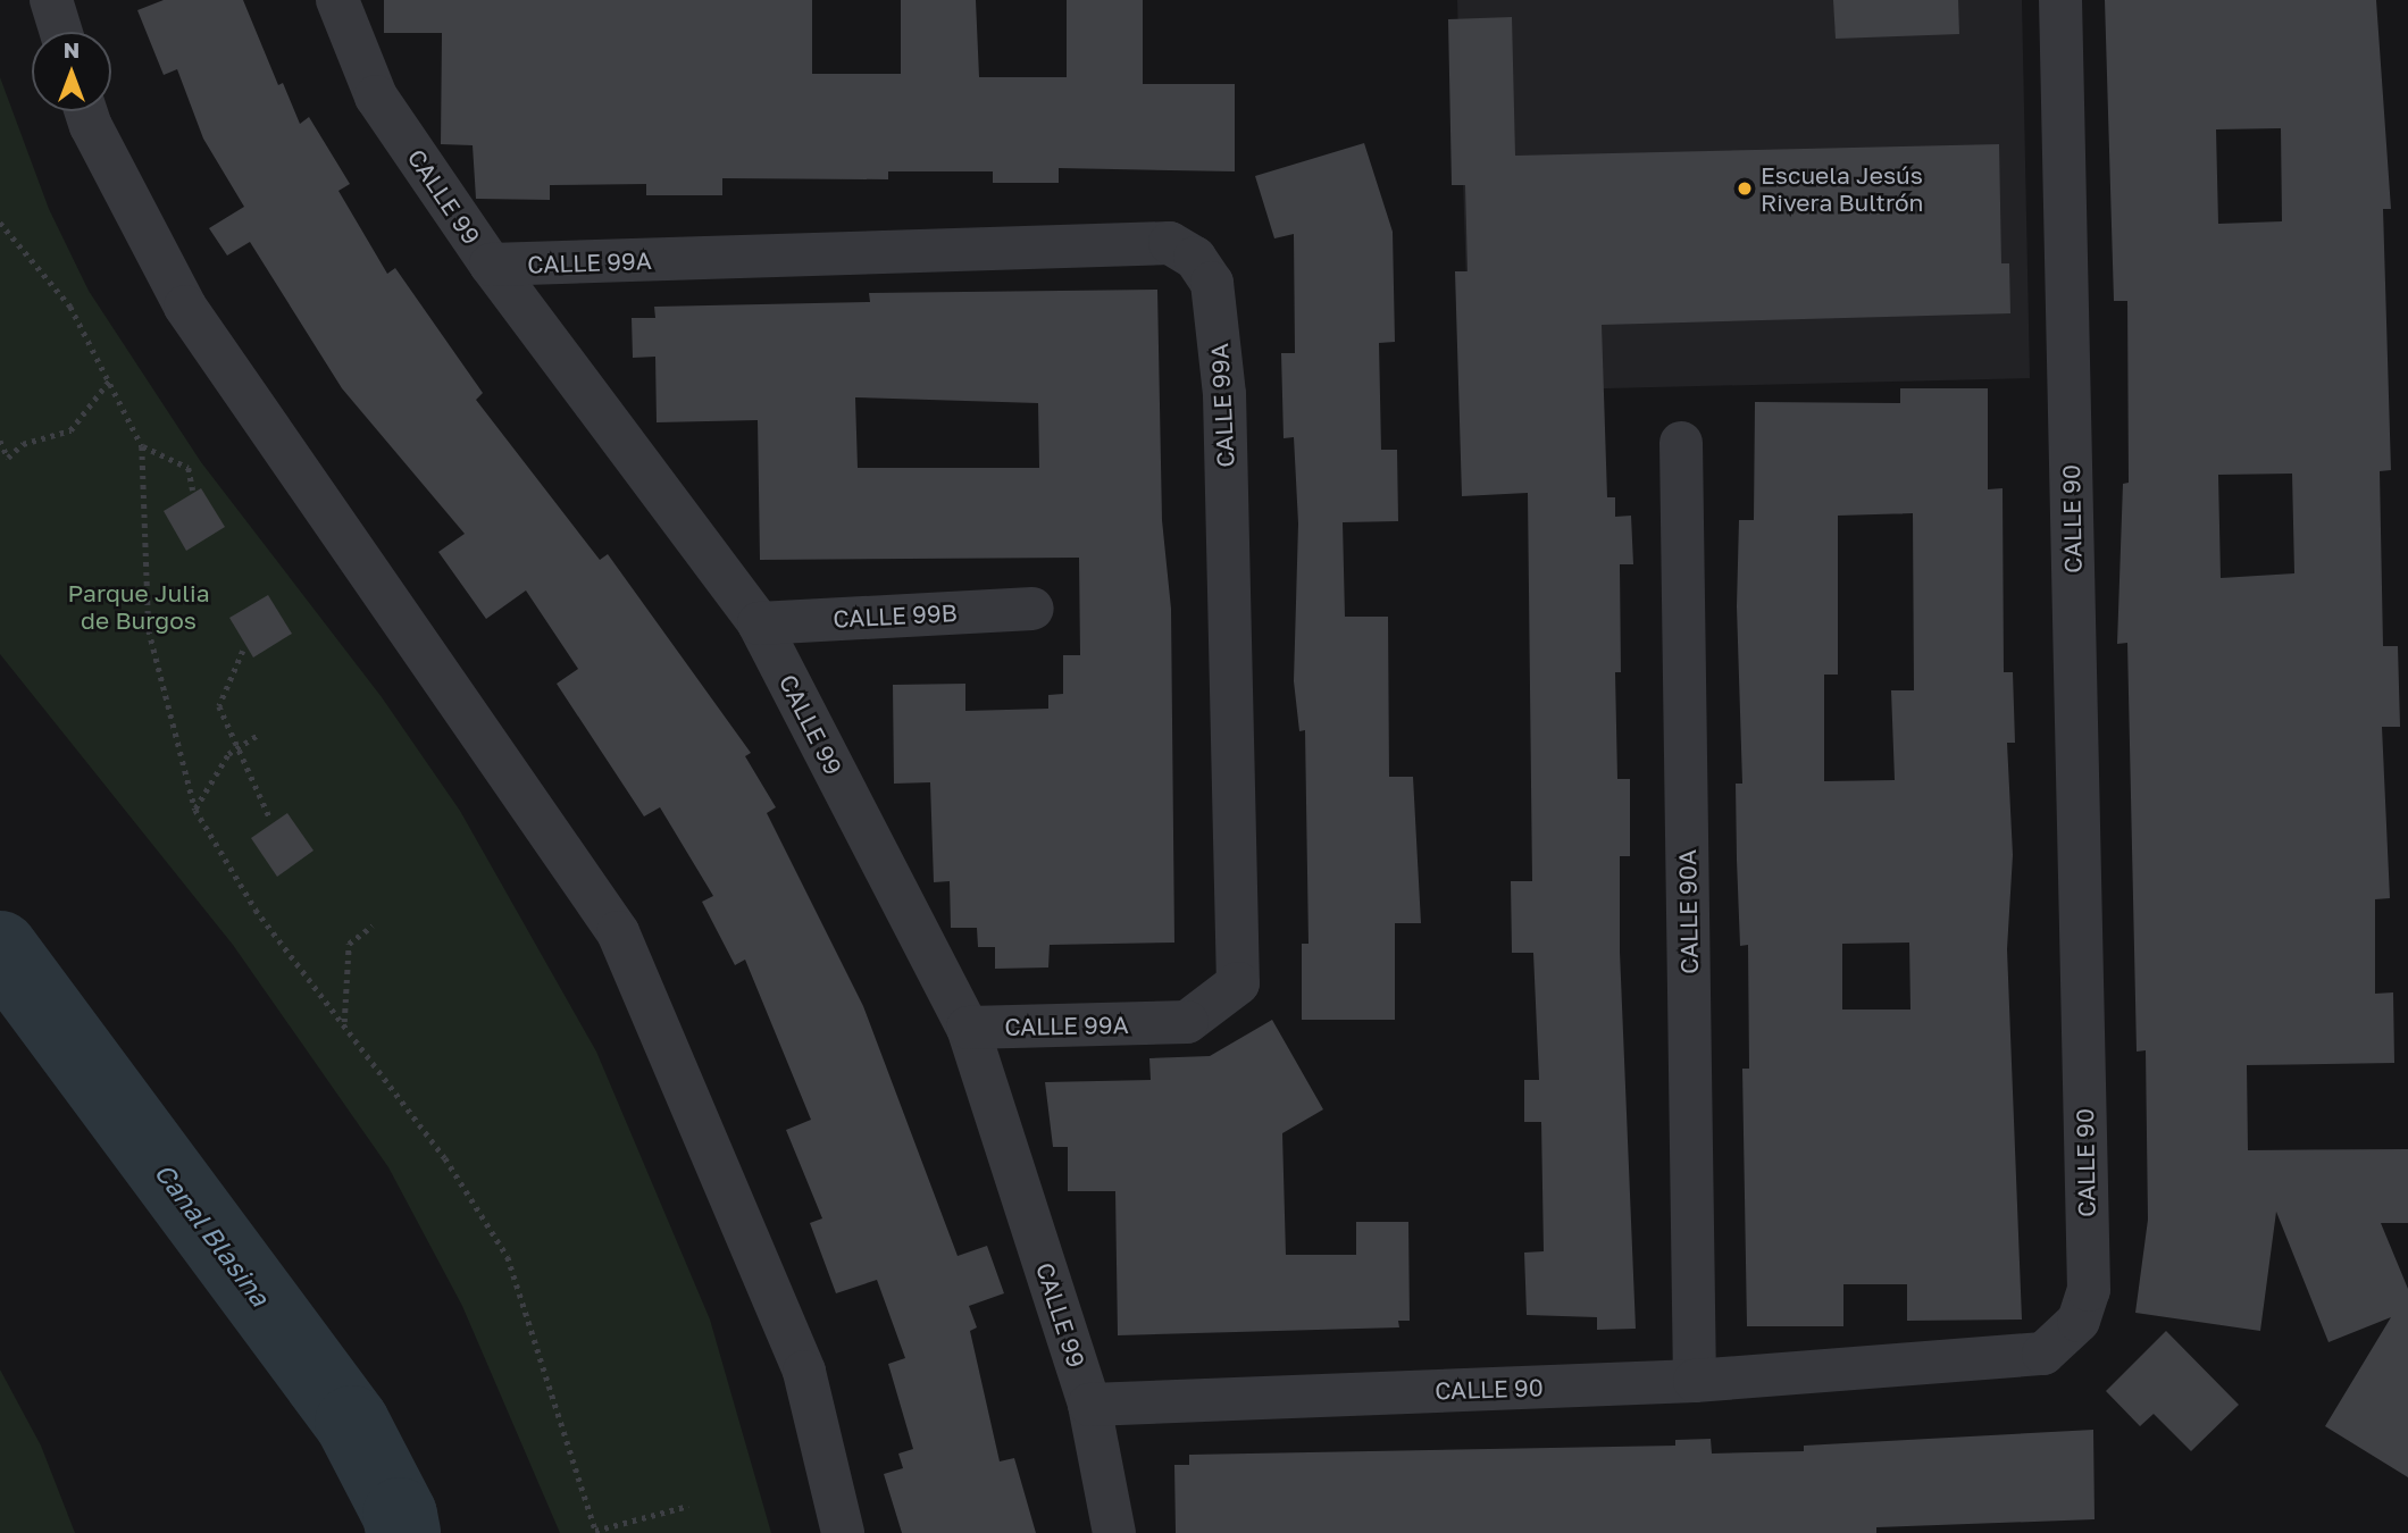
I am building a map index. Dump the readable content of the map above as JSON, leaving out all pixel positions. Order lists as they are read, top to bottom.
{
  "streets": {
    "street": [
      "CALLE 99",
      "CALLE 99A",
      "CALLE 90",
      "CALLE 99B",
      "CALLE 90A"
    ]
  },
  "crossings": [
    ["CALLE 99", "CALLE 99A"],
    ["CALLE 99", "CALLE 90"],
    ["CALLE 99", "CALLE 99B"],
    ["CALLE 90", "CALLE 90A"]
  ],
  "water": ["Canal Blasina"],
  "parks": ["Parque Julia de Burgos"],
  "places": ["Escuela Jesús Rivera Bultrón"],
  "north": "top"
}
